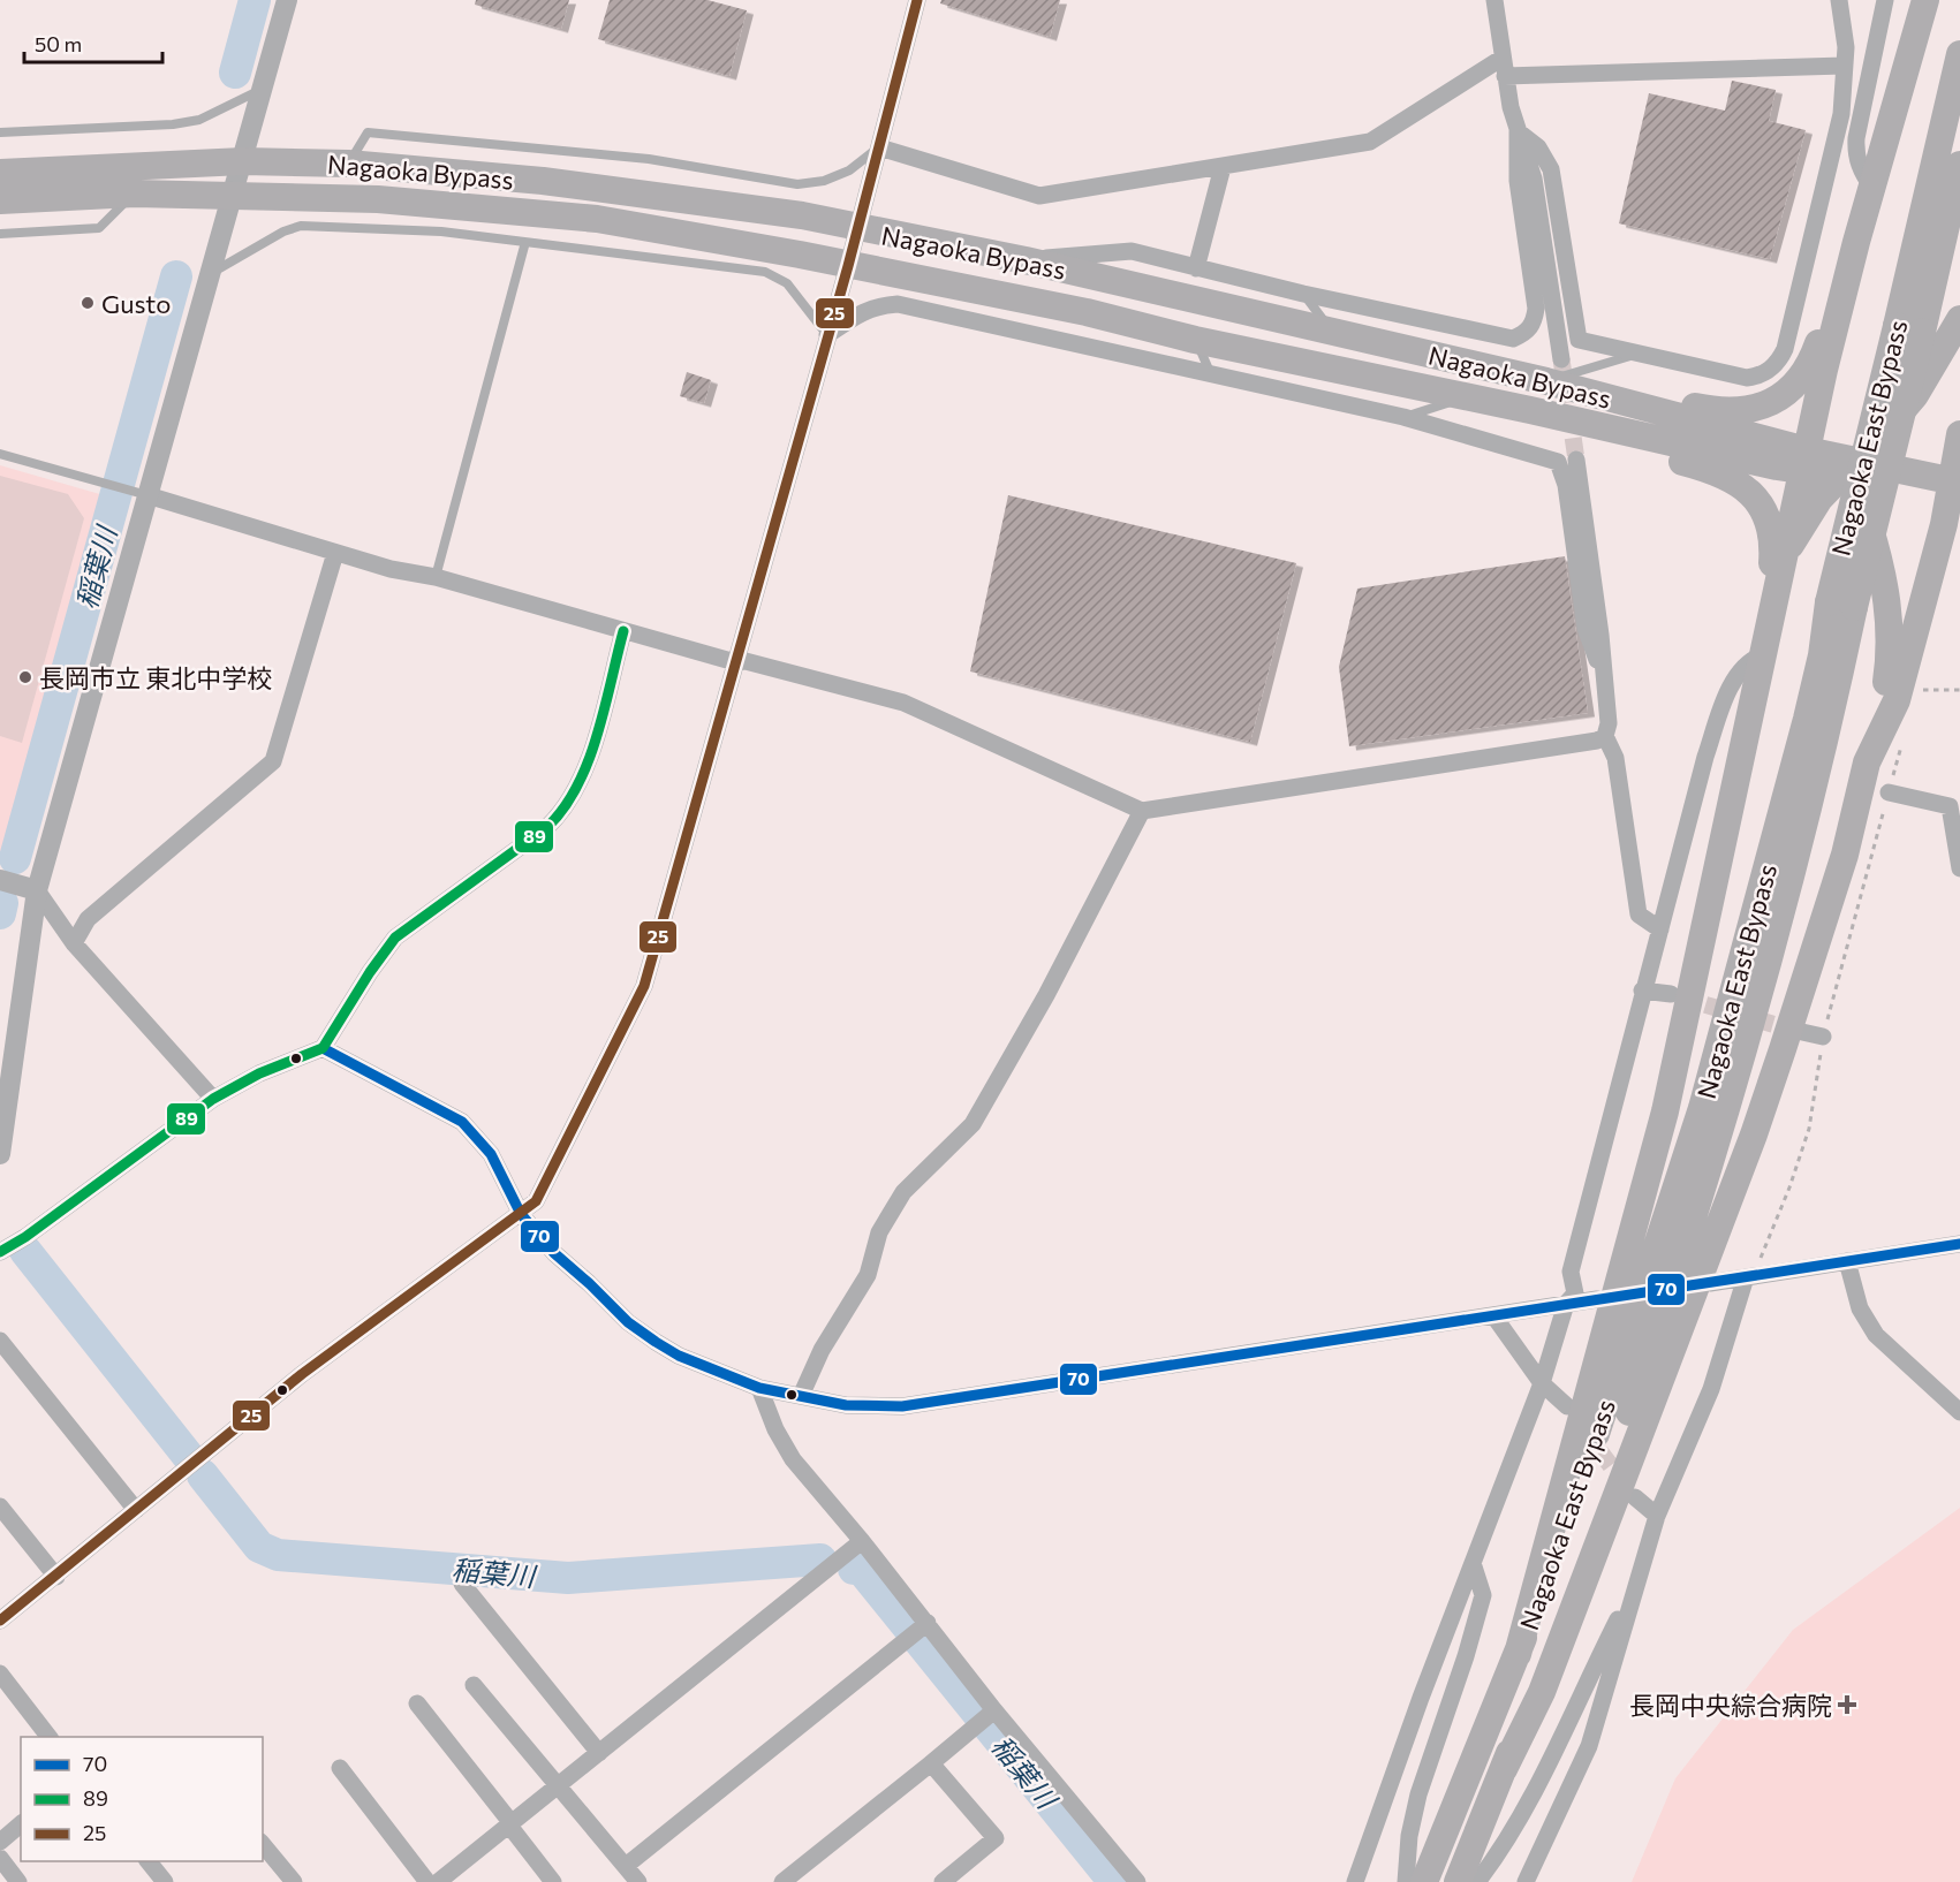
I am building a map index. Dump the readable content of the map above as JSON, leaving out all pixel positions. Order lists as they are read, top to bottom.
{
  "streets": {
    "highway": ["Nagaoka Bypass", "Nagaoka East Bypass"]
  },
  "water": ["稲葉川"],
  "places": {
    "other": ["Gusto", "長岡市立 東北中学校"],
    "health": ["長岡中央綜合病院"]
  },
  "lines": ["transit line 25", "transit line 89", "transit line 70"],
  "legend": ["70", "89", "25"],
  "scale_bar": "50 m"
}
